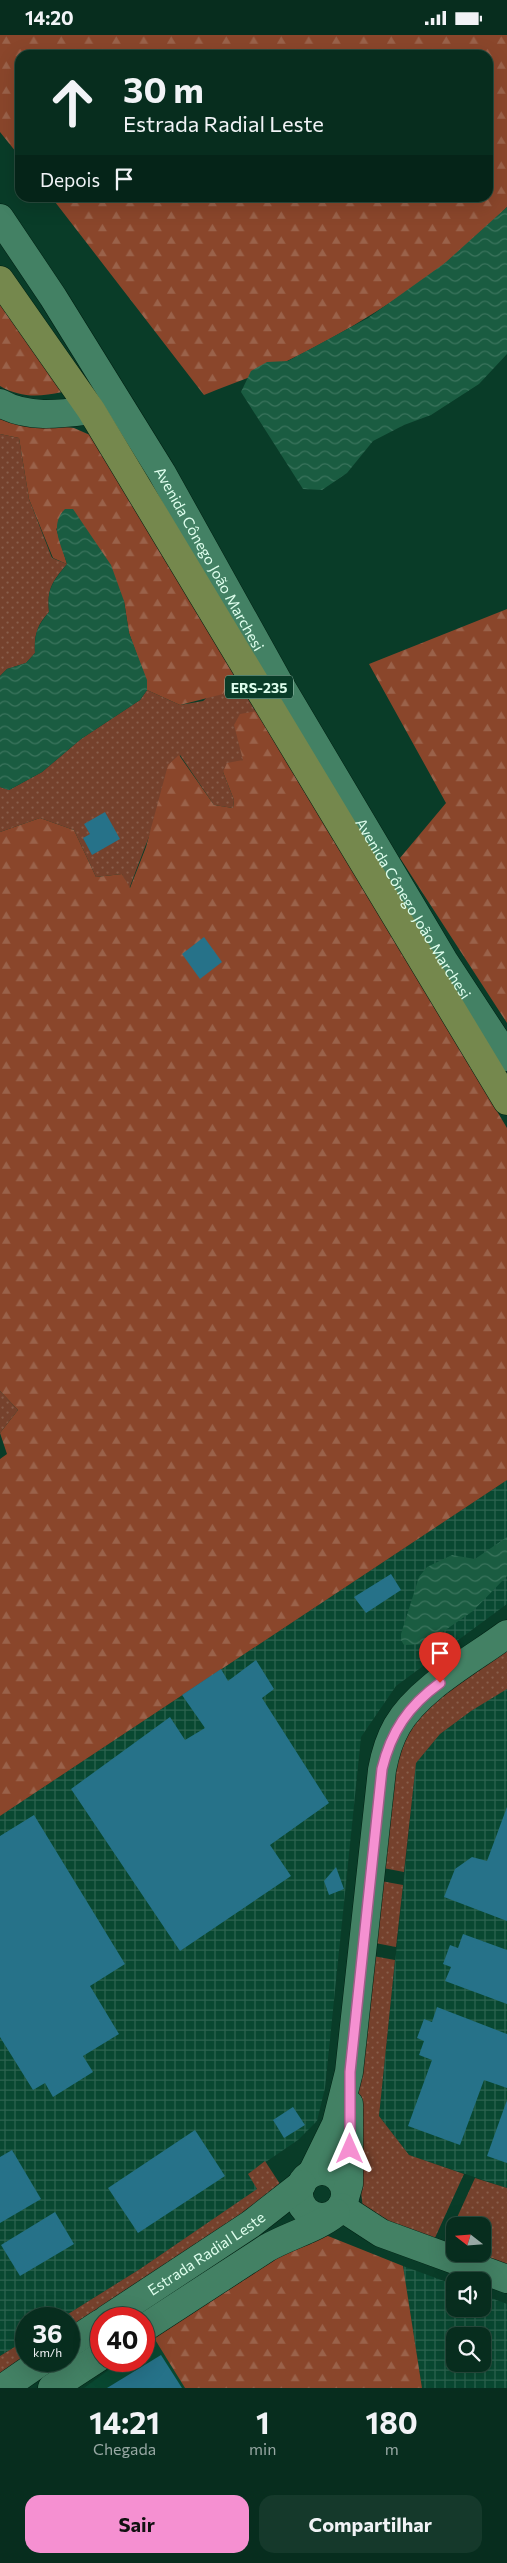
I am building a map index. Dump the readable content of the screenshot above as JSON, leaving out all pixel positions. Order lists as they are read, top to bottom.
{
  "streets": {
    "main road": ["ERS-235"],
    "street": ["Avenida Cônego João Marchesi", "Estrada Radial Leste"]
  },
  "north": "left",
  "page": {
    "status": "14:20",
    "turn": ["30 m", "Estrada Radial Leste"],
    "then": "Depois",
    "speed": "36 km/h",
    "limit": "40",
    "eta": [
      "14:21",
      "Chegada",
      "1",
      "min",
      "180",
      "m"
    ],
    "buttons": ["Sair", "Compartilhar"]
  }
}
